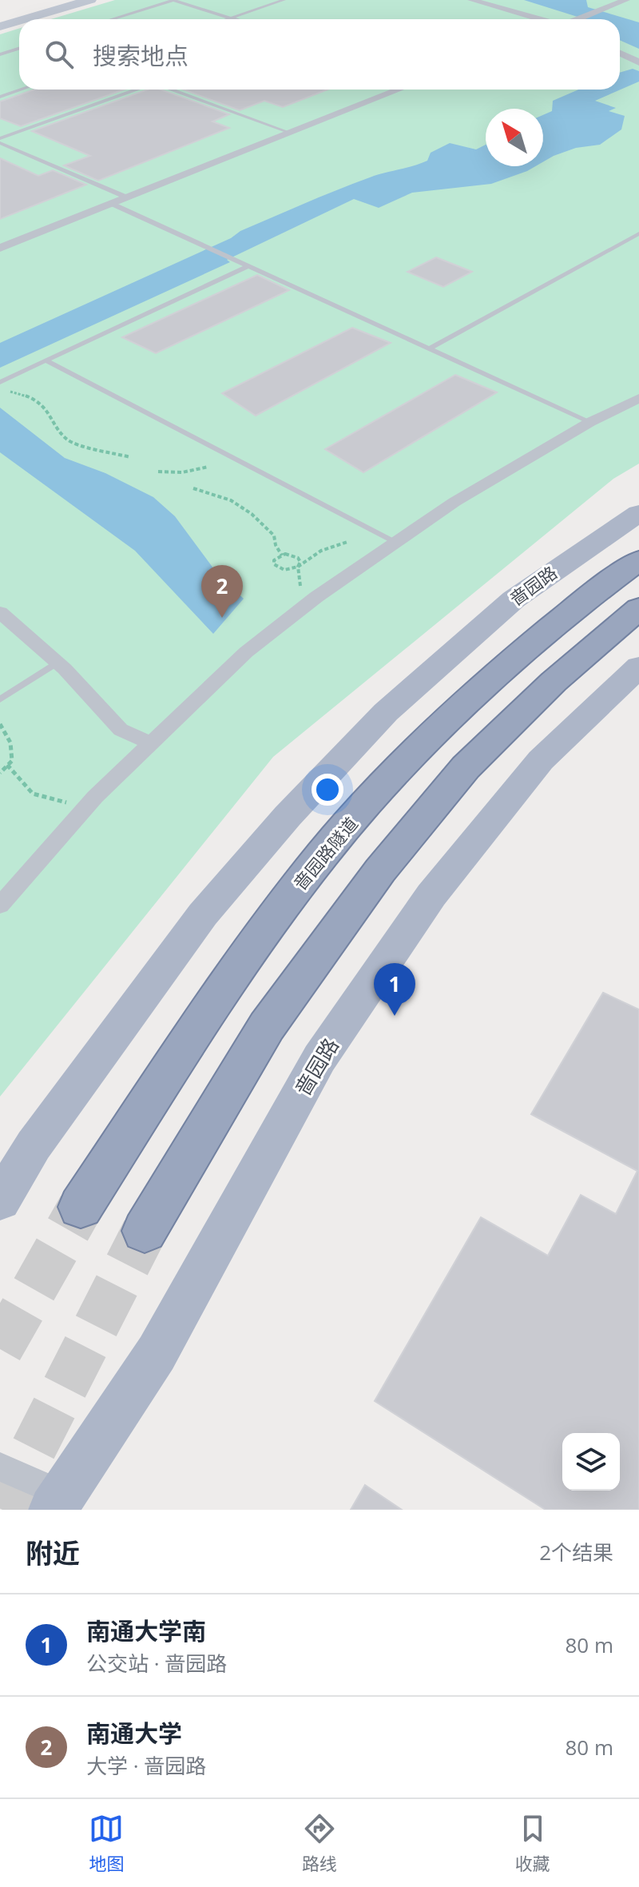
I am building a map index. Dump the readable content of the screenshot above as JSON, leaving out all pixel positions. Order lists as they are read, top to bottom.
{
  "streets": {
    "highway": ["啬园路隧道"],
    "main road": ["啬园路"]
  },
  "north": "top left",
  "page": {
    "search": "搜索地点",
    "pins": ["2", "1"],
    "heading": ["附近", "2个结果"],
    "list": [
      {
        "mark": "1",
        "name": "南通大学南",
        "note": "公交站 · 啬园路",
        "value": "80 m"
      },
      {
        "mark": "2",
        "name": "南通大学",
        "note": "大学 · 啬园路",
        "value": "80 m"
      }
    ],
    "nav": ["地图", "路线", "收藏"]
  }
}
